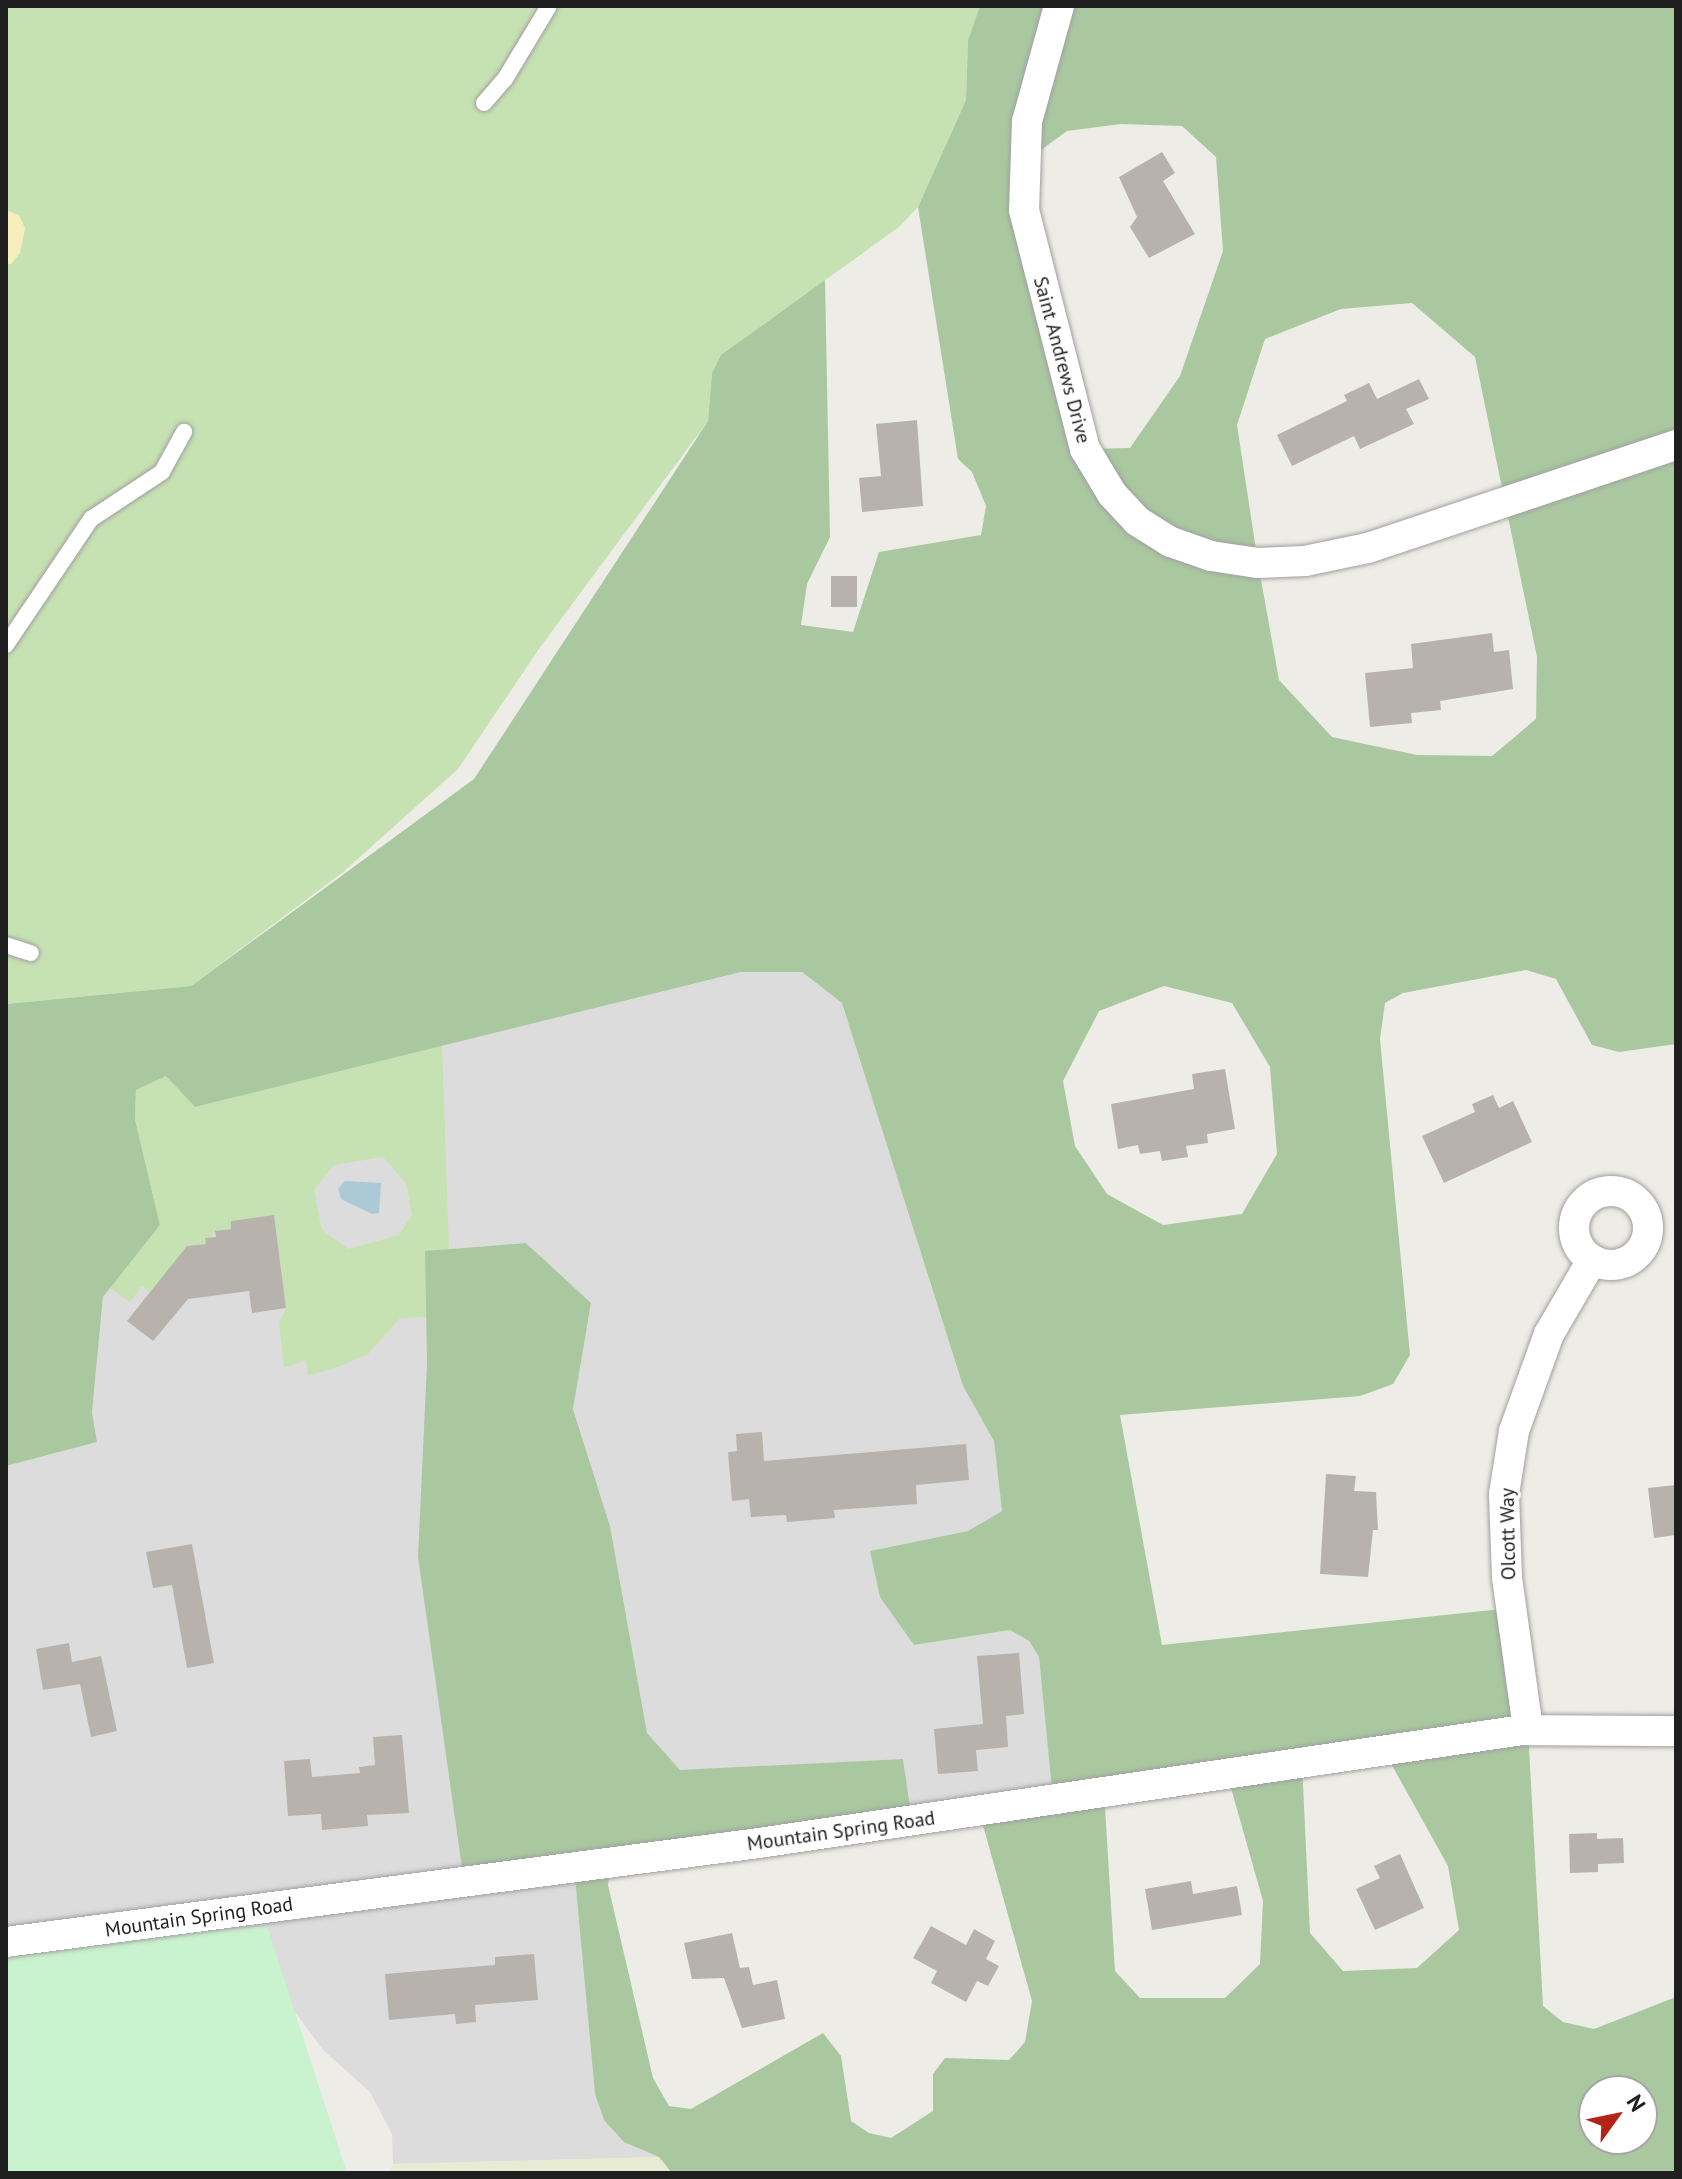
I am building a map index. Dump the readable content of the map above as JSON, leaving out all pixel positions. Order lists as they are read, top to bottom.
{
  "streets": {
    "street": ["Saint Andrews Drive", "Olcott Way", "Mountain Spring Road"]
  },
  "crossings": [
    ["Olcott Way", "Mountain Spring Road"]
  ],
  "north": "top right"
}
